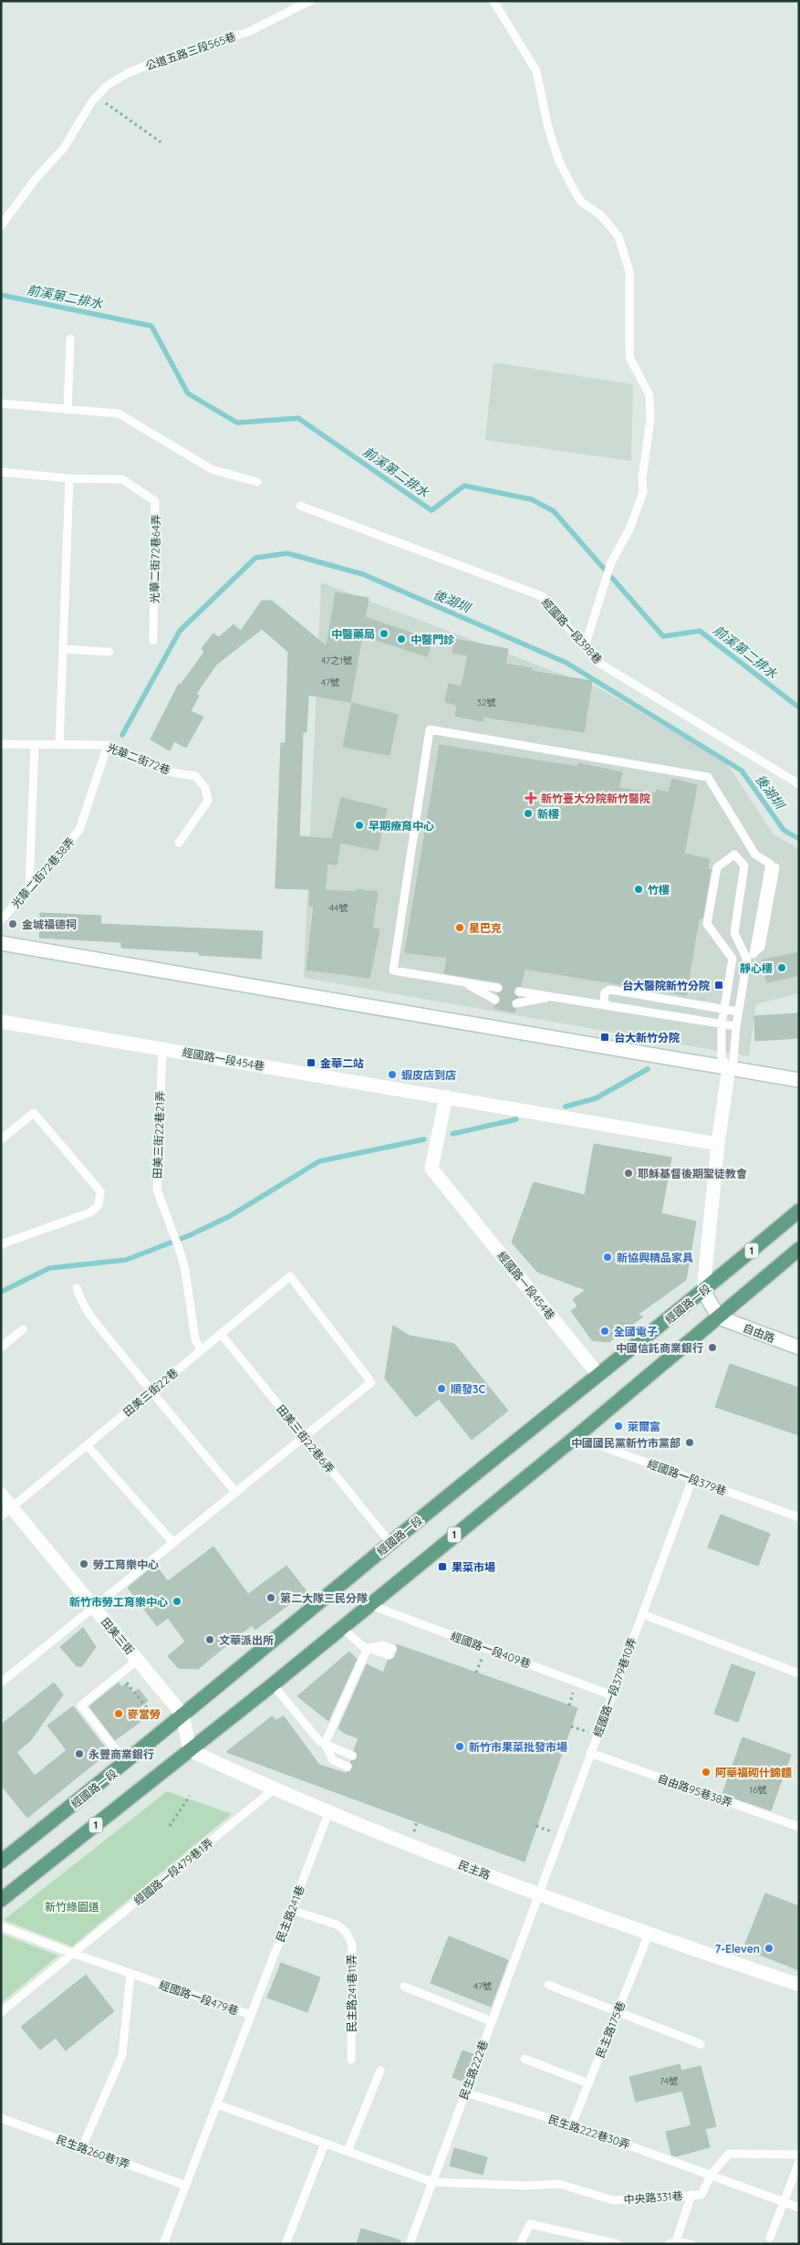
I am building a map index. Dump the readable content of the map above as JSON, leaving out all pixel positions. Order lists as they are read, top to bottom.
{
  "streets": {
    "main road": ["1", "經國路一段"],
    "street": [
      "經國路一段454巷",
      "自由路",
      "田美三街",
      "民主路"
    ],
    "lane": [
      "公道五路三段565巷",
      "光華二街72巷64弄",
      "經國路一段398巷",
      "光華二街72巷",
      "光華二街72巷38弄",
      "田美三街22巷21弄",
      "田美三街22巷",
      "田美三街22巷6弄",
      "經國路一段379巷",
      "經國路一段409巷",
      "經國路一段379巷10弄",
      "自由路95巷38弄",
      "經國路一段479巷1弄",
      "民主路241巷",
      "民主路241巷11弄",
      "經國路一段479巷",
      "民主路175巷",
      "民生路222巷",
      "民生路222巷30弄",
      "民生路260巷1弄",
      "中央路331巷"
    ]
  },
  "crossings": [
    ["光華二街72巷", "光華二街72巷38弄"],
    ["經國路一段454巷", "田美三街22巷21弄"],
    ["經國路一段454巷", "經國路一段"],
    ["田美三街22巷21弄", "田美三街22巷"],
    ["1", "自由路"],
    ["1", "經國路一段379巷"],
    ["1", "經國路一段409巷"],
    ["1", "民主路"],
    ["經國路一段", "田美三街22巷6弄"],
    ["經國路一段", "田美三街"],
    ["田美三街22巷", "田美三街22巷6弄"],
    ["田美三街22巷", "田美三街"],
    ["經國路一段379巷", "經國路一段379巷10弄"],
    ["經國路一段409巷", "經國路一段379巷10弄"],
    ["經國路一段379巷10弄", "自由路95巷38弄"],
    ["經國路一段379巷10弄", "民主路"],
    ["經國路一段379巷10弄", "民生路222巷"],
    ["民主路", "經國路一段479巷1弄"],
    ["民主路", "民主路241巷"],
    ["民主路", "民主路175巷"],
    ["民主路", "民生路222巷"],
    ["經國路一段479巷1弄", "經國路一段479巷"],
    ["民主路241巷", "民主路241巷11弄"],
    ["民主路241巷", "經國路一段479巷"],
    ["經國路一段479巷", "民生路260巷1弄"],
    ["經國路一段479巷", "中央路331巷"],
    ["民主路175巷", "民生路222巷30弄"],
    ["民生路222巷", "民生路222巷30弄"],
    ["民生路222巷", "中央路331巷"],
    ["民生路222巷30弄", "中央路331巷"]
  ],
  "water": ["前溪第二排水", "後湖圳"],
  "parks": ["新竹綠園道"],
  "places": {
    "other": [
      "中醫藥局",
      "中醫門診",
      "新樓",
      "早期療育中心",
      "竹樓",
      "金城福德祠",
      "星巴克",
      "靜心樓",
      "蝦皮店到店",
      "耶穌基督後期聖徒教會",
      "新協興精品家具",
      "全國電子",
      "中國信託商業銀行",
      "順發3C",
      "萊爾富",
      "中國國民黨新竹市黨部",
      "勞工育樂中心",
      "第二大隊三民分隊",
      "新竹市勞工育樂中心",
      "文華派出所",
      "麥當勞",
      "新竹市果菜批發市場",
      "永豐商業銀行",
      "阿華福砌什錦麵",
      "7-Eleven"
    ],
    "health": ["新竹臺大分院新竹醫院"],
    "transit": [
      "台大醫院新竹分院",
      "台大新竹分院",
      "金華二站",
      "果菜市場"
    ]
  },
  "house_numbers": [
    "47之1號",
    "47號",
    "32號",
    "44號",
    "16號",
    "47號",
    "74號"
  ]
}
